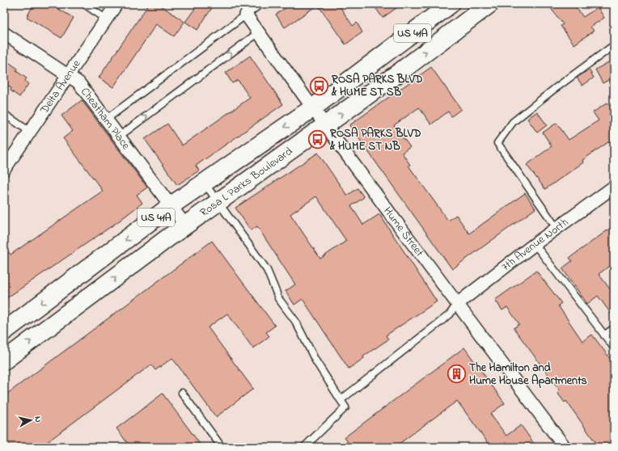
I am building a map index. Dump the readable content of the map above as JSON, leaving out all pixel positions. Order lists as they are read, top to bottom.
{
  "streets": {
    "main road": ["US 41A", "Rosa L Parks Boulevard"],
    "street": [
      "Delta Avenue",
      "Cheatham Place",
      "Hume Street",
      "7th Avenue North"
    ]
  },
  "crossings": [
    ["Delta Avenue", "Cheatham Place"],
    ["Cheatham Place", "Rosa L Parks Boulevard"],
    ["Rosa L Parks Boulevard", "Hume Street"],
    ["Hume Street", "7th Avenue North"]
  ],
  "places": {
    "bus stop": ["ROSA PARKS BLVD & HUME ST SB", "ROSA PARKS BLVD & HUME ST NB"],
    "building": ["The Hamilton and Hume House Apartments"]
  },
  "north": "right"
}
